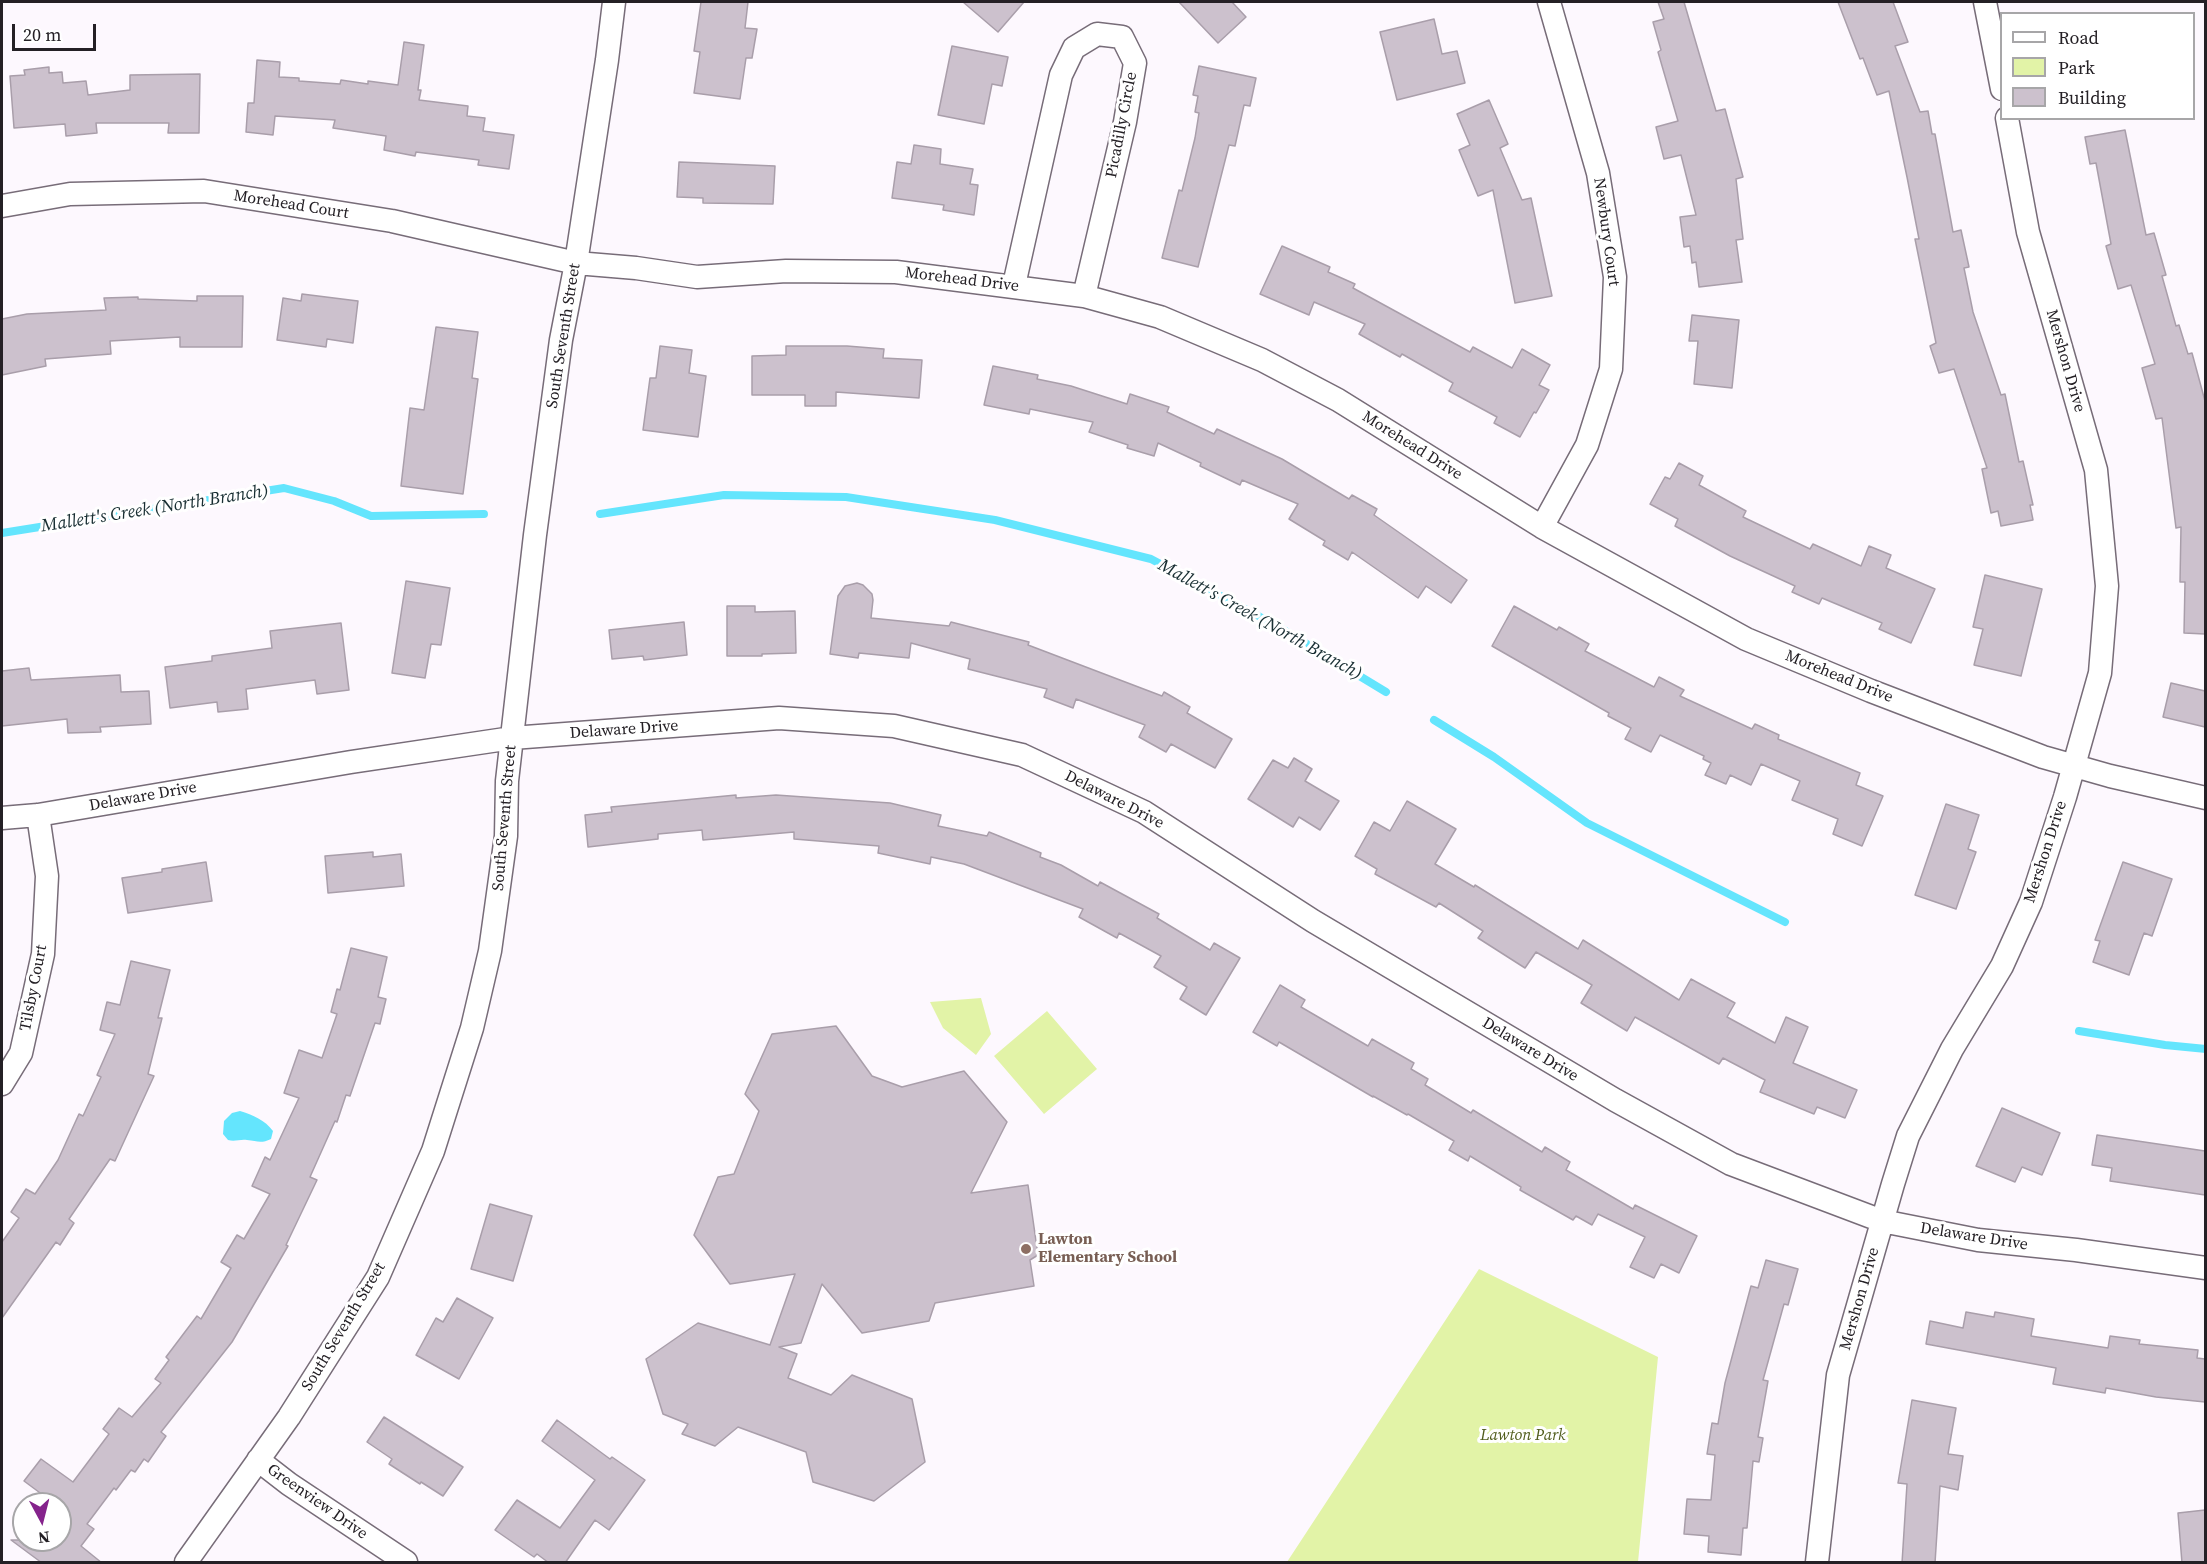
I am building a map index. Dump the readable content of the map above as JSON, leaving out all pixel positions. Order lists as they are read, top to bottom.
{
  "streets": {
    "street": [
      "Picadilly Circle",
      "Morehead Court",
      "Newbury Court",
      "Morehead Drive",
      "South Seventh Street",
      "Mershon Drive",
      "Delaware Drive",
      "Tilsby Court",
      "Greenview Drive"
    ]
  },
  "crossings": [
    ["Picadilly Circle", "Morehead Drive"],
    ["Morehead Court", "Morehead Drive"],
    ["Morehead Court", "South Seventh Street"],
    ["Newbury Court", "Morehead Drive"],
    ["Morehead Drive", "South Seventh Street"],
    ["Morehead Drive", "Mershon Drive"],
    ["South Seventh Street", "Delaware Drive"],
    ["South Seventh Street", "Greenview Drive"],
    ["Mershon Drive", "Delaware Drive"],
    ["Delaware Drive", "Tilsby Court"]
  ],
  "water": ["Mallett's Creek (North Branch)"],
  "parks": ["Lawton Park"],
  "places": ["Lawton Elementary School"],
  "legend": ["Road", "Park", "Building"],
  "scale_bar": "20 m",
  "north": "bottom"
}
